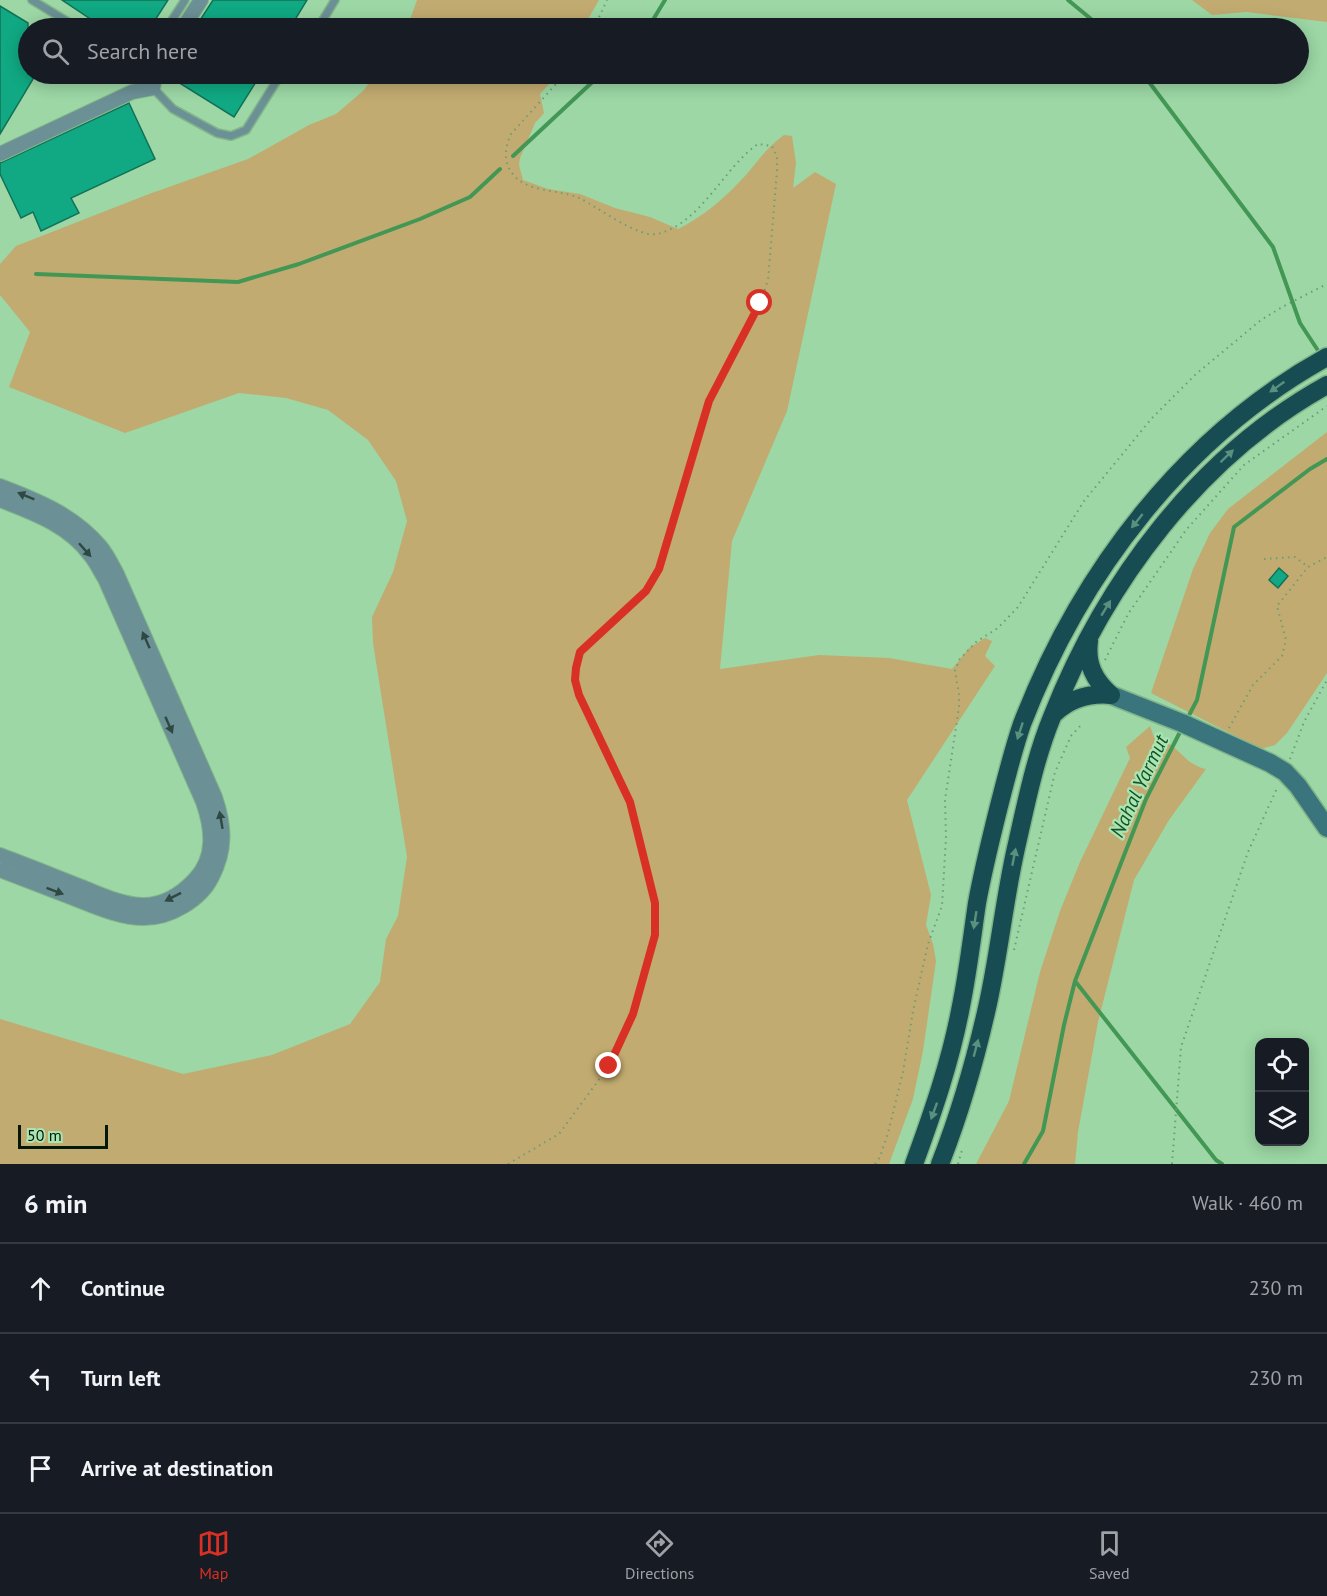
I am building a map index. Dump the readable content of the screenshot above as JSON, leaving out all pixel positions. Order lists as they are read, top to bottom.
{
  "water": ["Nahal Yarmut"],
  "scale_bar": "50 m",
  "page": {
    "search": "Search here",
    "scale": "50 m",
    "heading": ["6 min", "Walk · 460 m"],
    "list": [
      ["Continue", "230 m"],
      ["Turn left", "230 m"],
      "Arrive at destination"
    ],
    "nav": ["Map", "Directions", "Saved"]
  }
}
